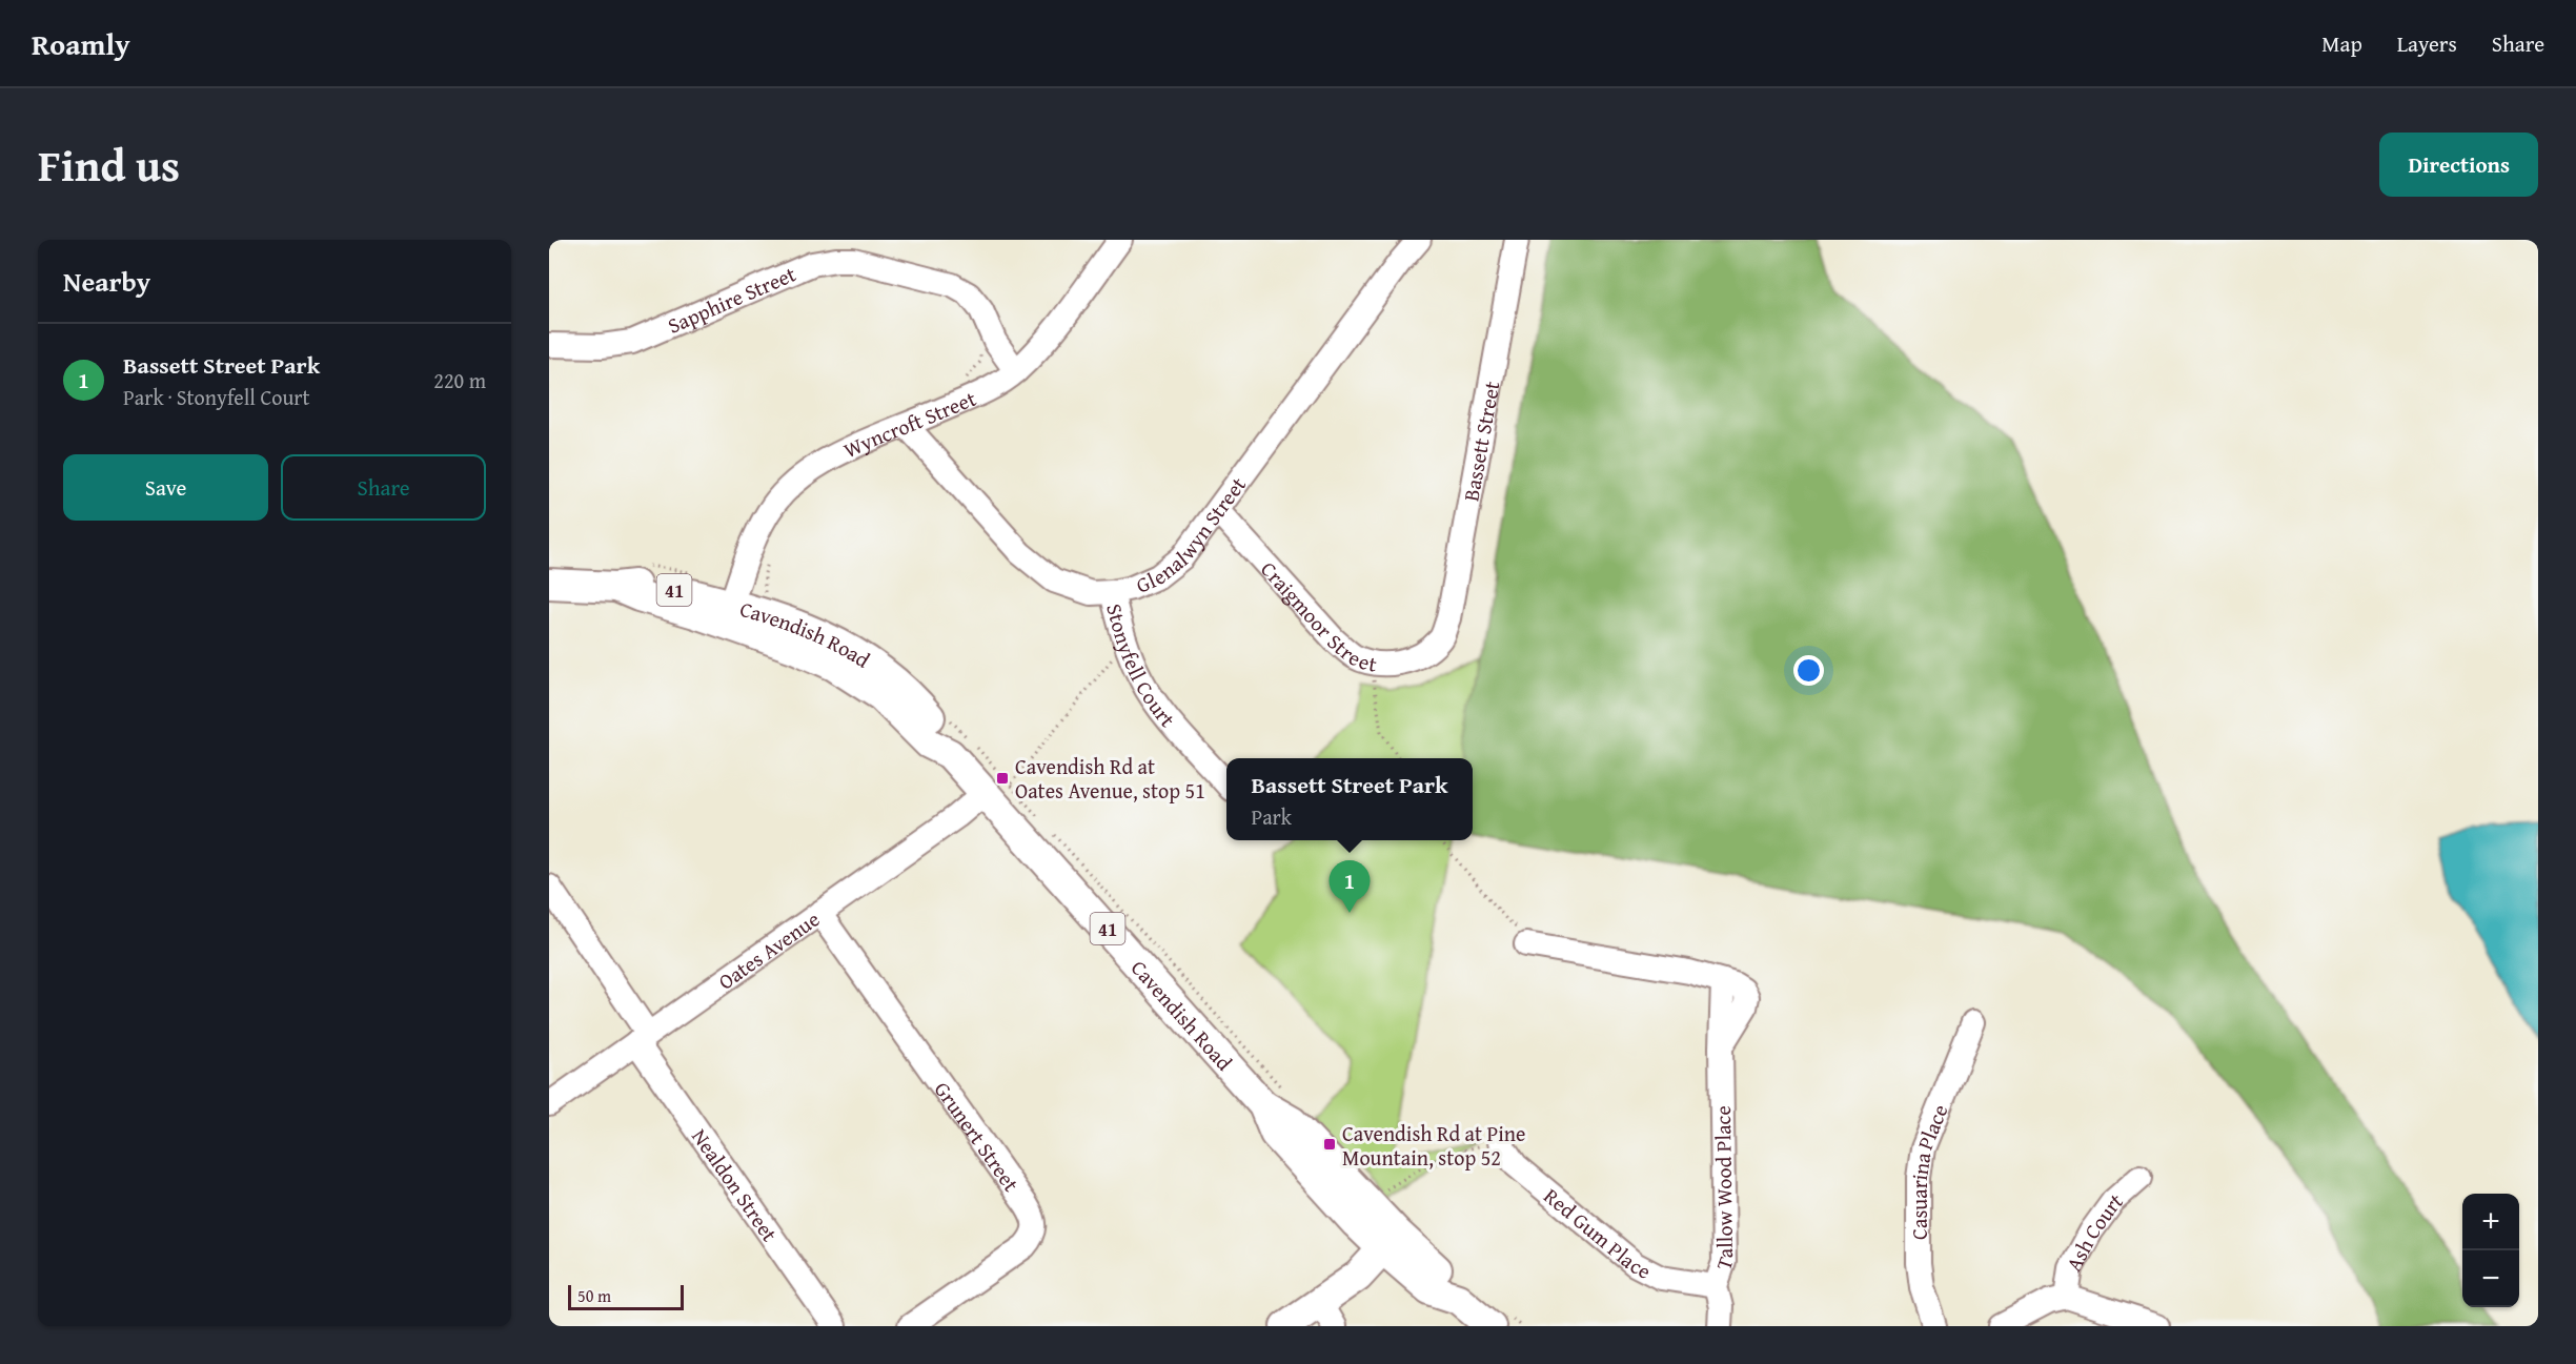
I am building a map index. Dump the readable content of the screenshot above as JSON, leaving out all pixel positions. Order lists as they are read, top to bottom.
{
  "streets": {
    "main road": ["41", "Cavendish Road"],
    "street": [
      "Sapphire Street",
      "Wyncroft Street",
      "Bassett Street",
      "Glenalwyn Street",
      "Craigmoor Street",
      "Stonyfell Court",
      "Oates Avenue",
      "Grunert Street",
      "Casuarina Place",
      "Nealdon Street",
      "Tallow Wood Place",
      "Red Gum Place",
      "Ash Court"
    ]
  },
  "crossings": [
    ["Sapphire Street", "Wyncroft Street"],
    ["Wyncroft Street", "Glenalwyn Street"],
    ["Wyncroft Street", "Cavendish Road"],
    ["Bassett Street", "Craigmoor Street"],
    ["Glenalwyn Street", "Craigmoor Street"],
    ["Glenalwyn Street", "Stonyfell Court"],
    ["Cavendish Road", "Oates Avenue"],
    ["Oates Avenue", "Grunert Street"],
    ["Oates Avenue", "Nealdon Street"],
    ["Tallow Wood Place", "Red Gum Place"]
  ],
  "places": {
    "transit": ["Cavendish Rd at Oates Avenue, stop 51", "Cavendish Rd at Pine Mountain, stop 52"]
  },
  "scale_bar": "50 m",
  "page": {
    "header": "Roamly",
    "nav": ["Map", "Layers", "Share"],
    "title": "Find us",
    "buttons": [
      "Directions",
      ["Save", "Share"]
    ],
    "heading": "Nearby",
    "list": [
      {
        "mark": "1",
        "name": "Bassett Street Park",
        "note": "Park · Stonyfell Court",
        "value": "220 m"
      }
    ],
    "popup": ["Bassett Street Park", "Park"],
    "pins": "1",
    "map_buttons": ["+", "−"],
    "scale": "50 m"
  }
}
